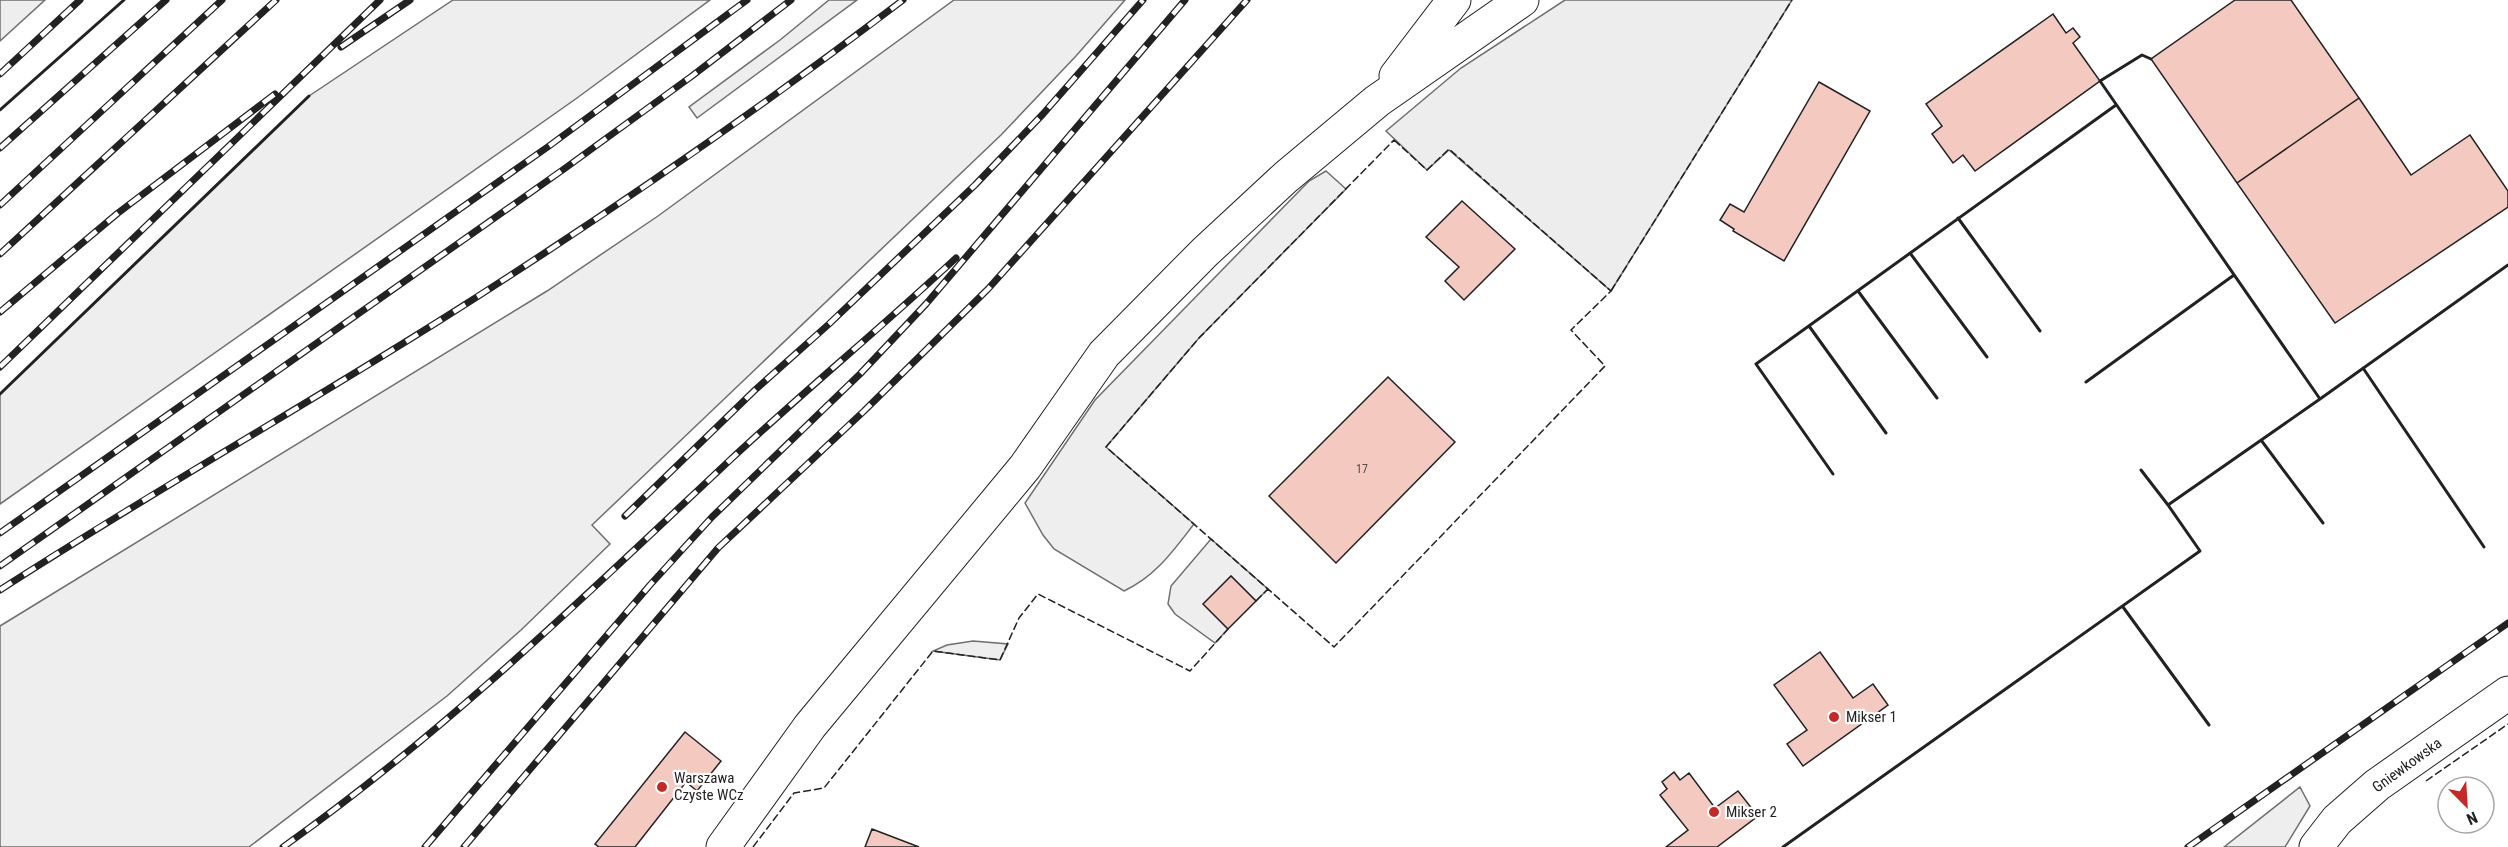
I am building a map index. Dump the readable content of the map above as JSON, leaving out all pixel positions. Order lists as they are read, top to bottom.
{
  "streets": {
    "street": ["Gniewkowska"]
  },
  "places": ["Mikser 1", "Warszawa Czyste WCz", "Mikser 2"],
  "house_numbers": ["17"],
  "north": "bottom right"
}
